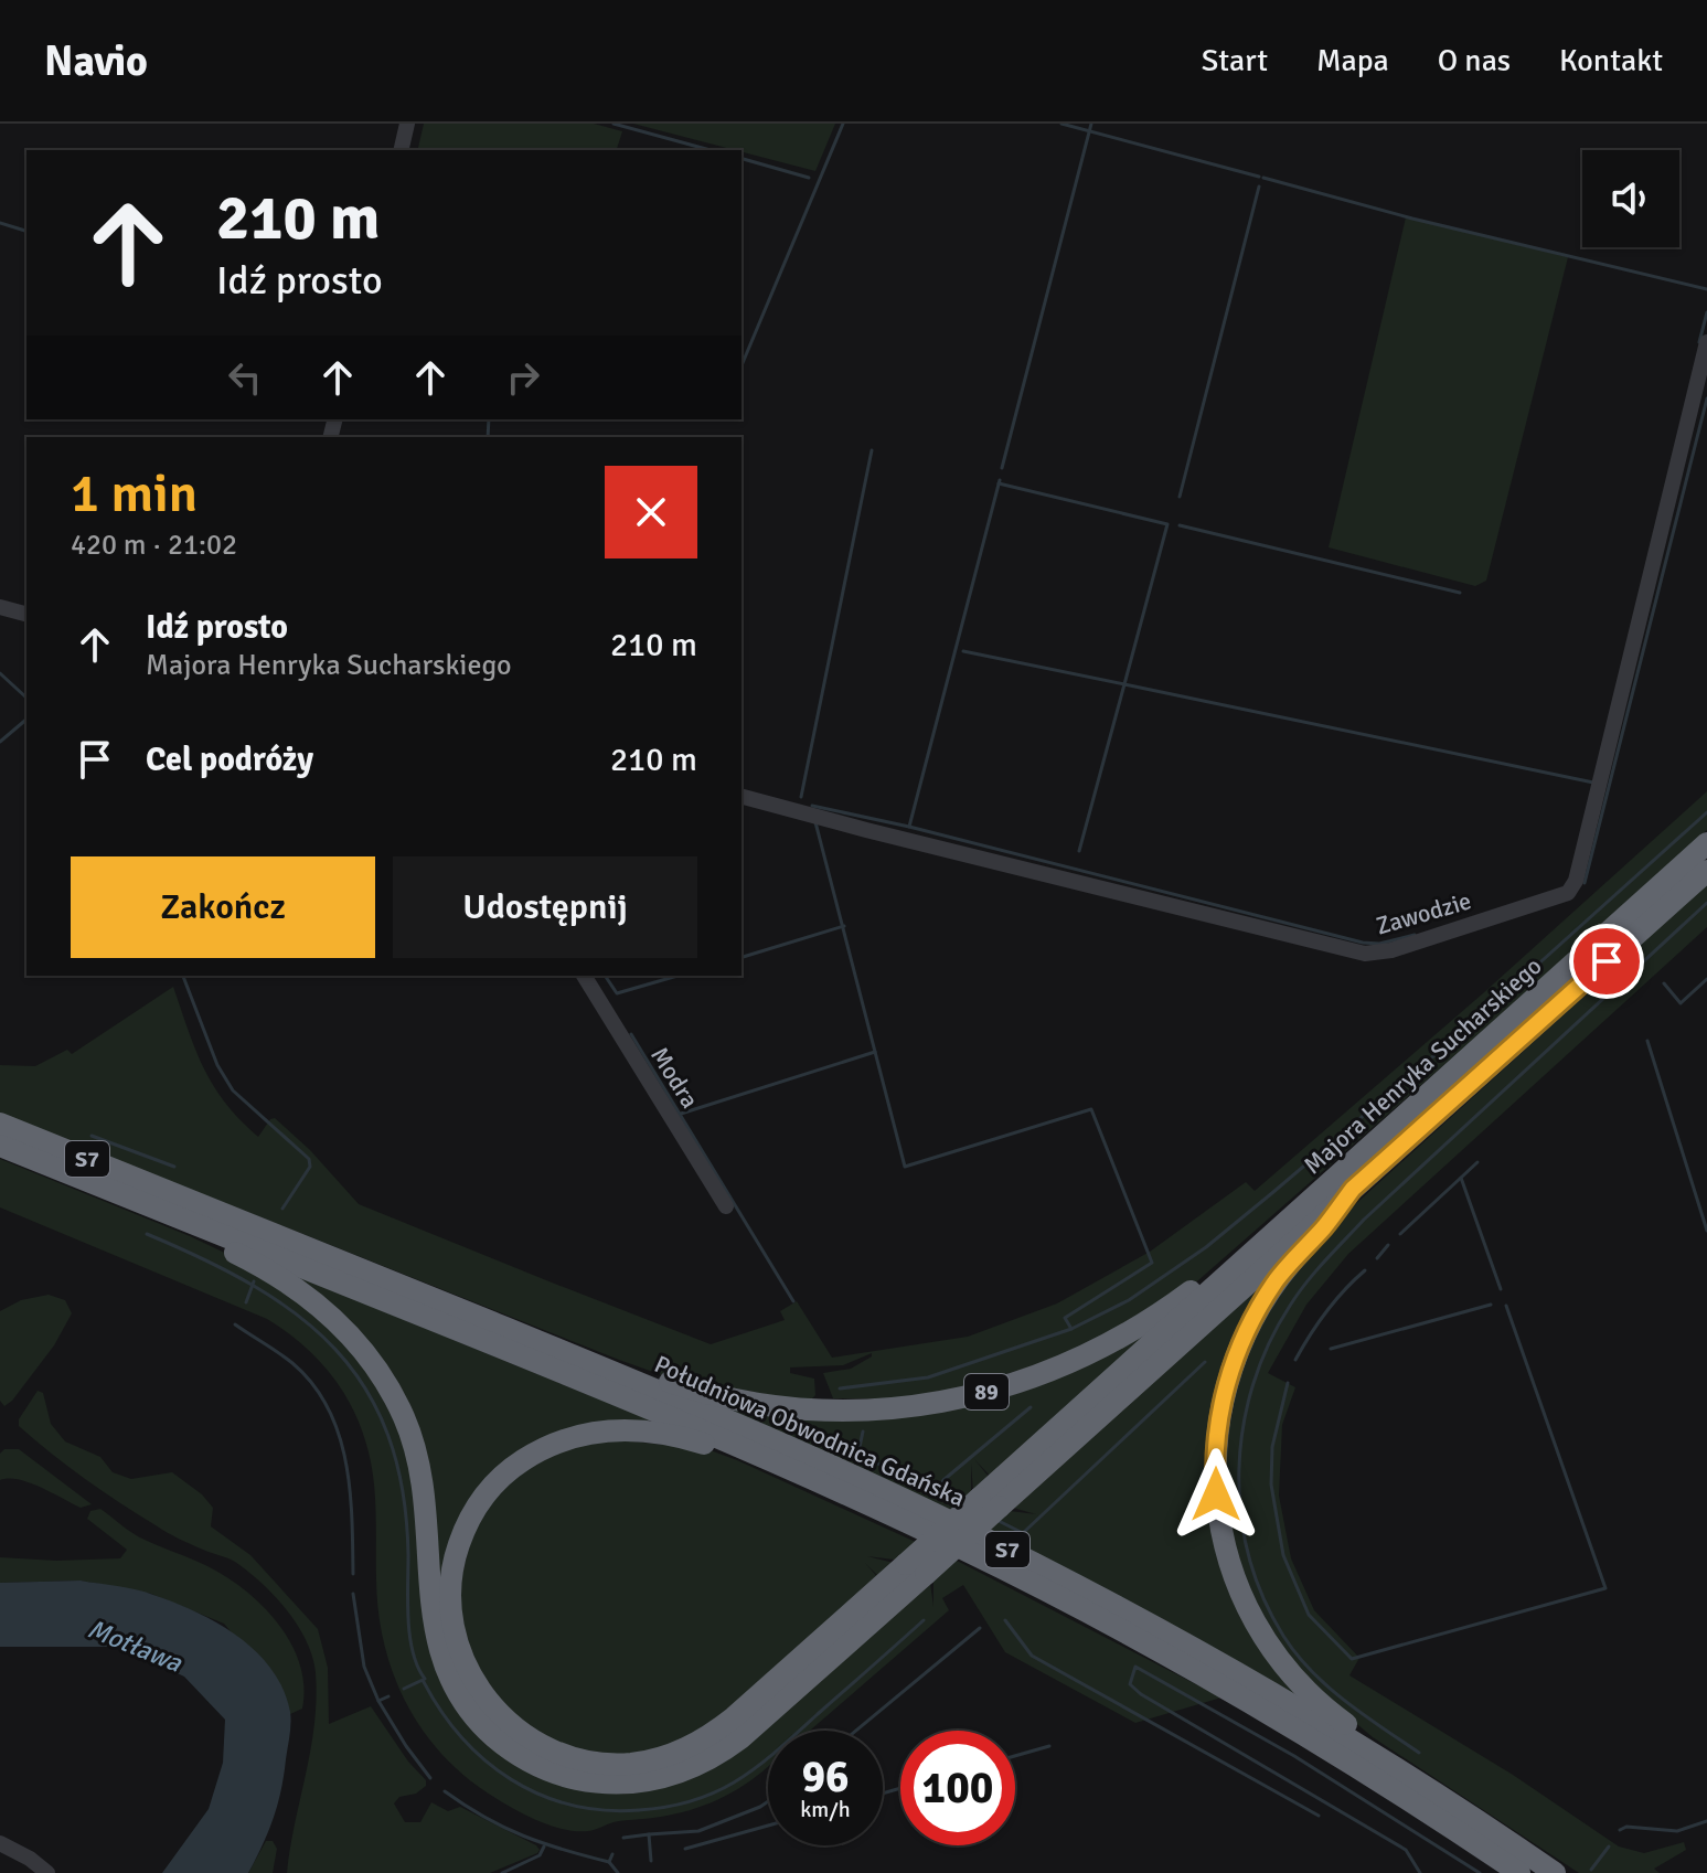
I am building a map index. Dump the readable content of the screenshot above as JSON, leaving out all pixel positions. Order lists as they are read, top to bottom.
{
  "streets": {
    "highway": [
      "Majora Henryka Sucharskiego",
      "S7",
      "89",
      "Południowa Obwodnica Gdańska"
    ],
    "street": ["Zawodzie", "Modra"]
  },
  "crossings": [
    ["Majora Henryka Sucharskiego", "89"],
    ["89", "Południowa Obwodnica Gdańska"]
  ],
  "water": ["Motława"],
  "page": {
    "header": "Navio",
    "nav": [
      "Start",
      "Mapa",
      "O nas",
      "Kontakt"
    ],
    "turn": ["210 m", "Idź prosto"],
    "heading": ["1 min", "420 m · 21:02"],
    "list": [
      {
        "name": "Idź prosto",
        "note": "Majora Henryka Sucharskiego",
        "value": "210 m"
      },
      {
        "name": "Cel podróży",
        "value": "210 m"
      }
    ],
    "buttons": ["Zakończ", "Udostępnij"],
    "speed": "96 km/h",
    "limit": "100"
  }
}
